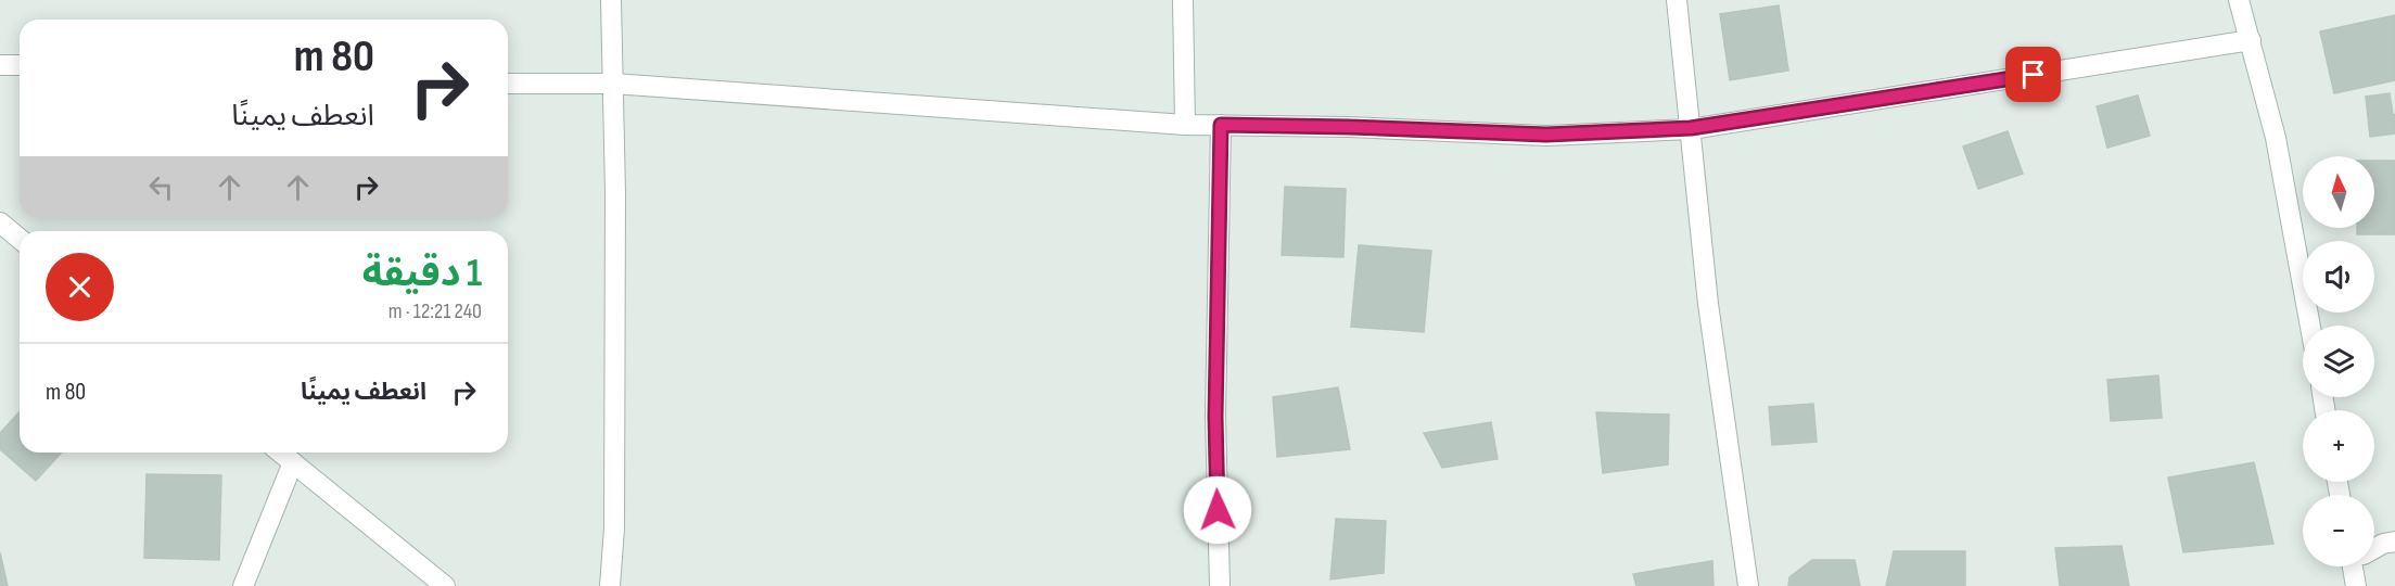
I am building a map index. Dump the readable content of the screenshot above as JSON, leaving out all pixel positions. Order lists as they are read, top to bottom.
{
  "north": "top",
  "page": {
    "turn": ["80 m", "انعطف يمينًا"],
    "map_buttons": ["+", "−"],
    "heading": ["1 دقيقة", "240 m · 12:21"],
    "list": [
      {
        "name": "انعطف يمينًا",
        "value": "80 m"
      }
    ]
  }
}
